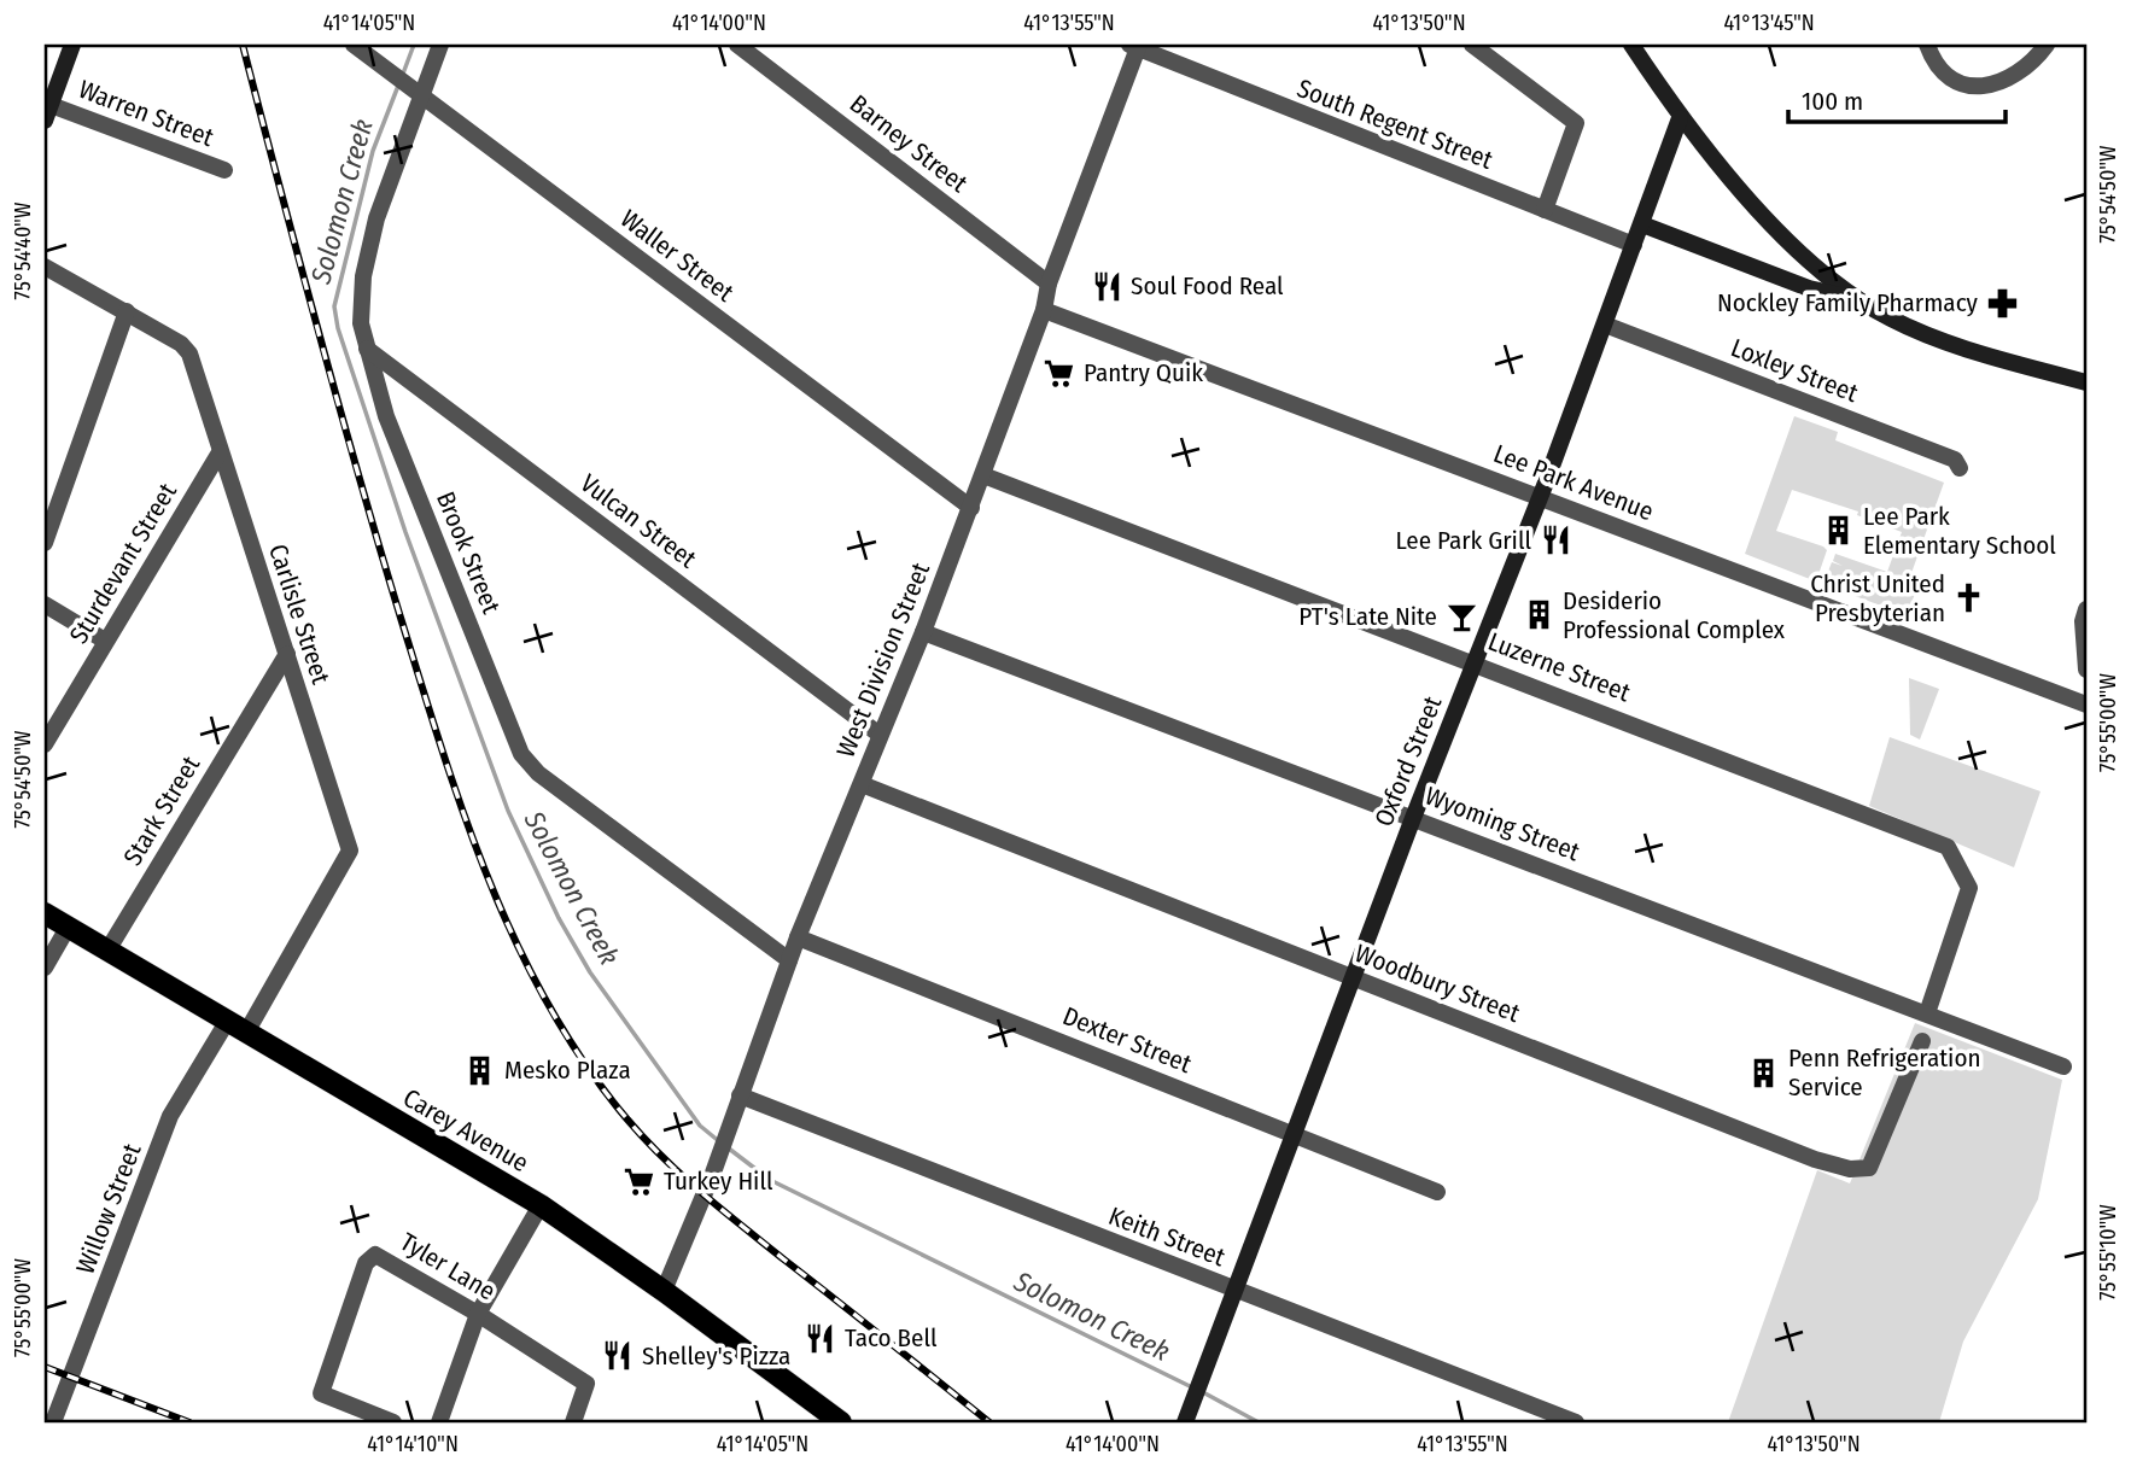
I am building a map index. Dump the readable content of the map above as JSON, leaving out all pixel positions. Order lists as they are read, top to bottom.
{
  "streets": {
    "main road": ["Carey Avenue"],
    "street": [
      "Warren Street",
      "South Regent Street",
      "Barney Street",
      "Waller Street",
      "Loxley Street",
      "Lee Park Avenue",
      "Vulcan Street",
      "Brook Street",
      "Sturdevant Street",
      "Carlisle Street",
      "West Division Street",
      "Luzerne Street",
      "Oxford Street",
      "Stark Street",
      "Wyoming Street",
      "Woodbury Street",
      "Dexter Street",
      "Willow Street",
      "Keith Street",
      "Tyler Lane"
    ]
  },
  "crossings": [
    ["South Regent Street", "West Division Street"],
    ["South Regent Street", "Oxford Street"],
    ["Barney Street", "West Division Street"],
    ["Waller Street", "Brook Street"],
    ["Waller Street", "West Division Street"],
    ["Loxley Street", "Oxford Street"],
    ["Lee Park Avenue", "West Division Street"],
    ["Lee Park Avenue", "Oxford Street"],
    ["Vulcan Street", "Brook Street"],
    ["Vulcan Street", "West Division Street"],
    ["Brook Street", "West Division Street"],
    ["Sturdevant Street", "Carlisle Street"],
    ["Carlisle Street", "Stark Street"],
    ["Carlisle Street", "Carey Avenue"],
    ["West Division Street", "Luzerne Street"],
    ["West Division Street", "Wyoming Street"],
    ["West Division Street", "Woodbury Street"],
    ["West Division Street", "Dexter Street"],
    ["West Division Street", "Carey Avenue"],
    ["West Division Street", "Keith Street"],
    ["Luzerne Street", "Oxford Street"],
    ["Luzerne Street", "Wyoming Street"],
    ["Oxford Street", "Wyoming Street"],
    ["Oxford Street", "Woodbury Street"],
    ["Oxford Street", "Dexter Street"],
    ["Oxford Street", "Keith Street"],
    ["Stark Street", "Carey Avenue"],
    ["Carey Avenue", "Willow Street"]
  ],
  "water": ["Solomon Creek"],
  "places": {
    "restaurant": [
      "Soul Food Real",
      "Lee Park Grill",
      "Taco Bell",
      "Shelley's Pizza"
    ],
    "pharmacy": ["Nockley Family Pharmacy"],
    "supermarket": ["Pantry Quik", "Turkey Hill"],
    "building": [
      "Lee Park Elementary School",
      "Desiderio Professional Complex",
      "Mesko Plaza",
      "Penn Refrigeration Service"
    ],
    "church": ["Christ United Presbyterian"],
    "bar": ["PT's Late Nite"]
  },
  "scale_bar": "100 m",
  "coordinates": [
    "41°14'05\"N",
    "41°14'00\"N",
    "41°13'55\"N",
    "41°13'50\"N",
    "41°13'45\"N",
    "75°54'50\"W",
    "75°54'40\"W",
    "75°55'00\"W",
    "75°55'10\"W",
    "41°14'10\"N"
  ]
}
